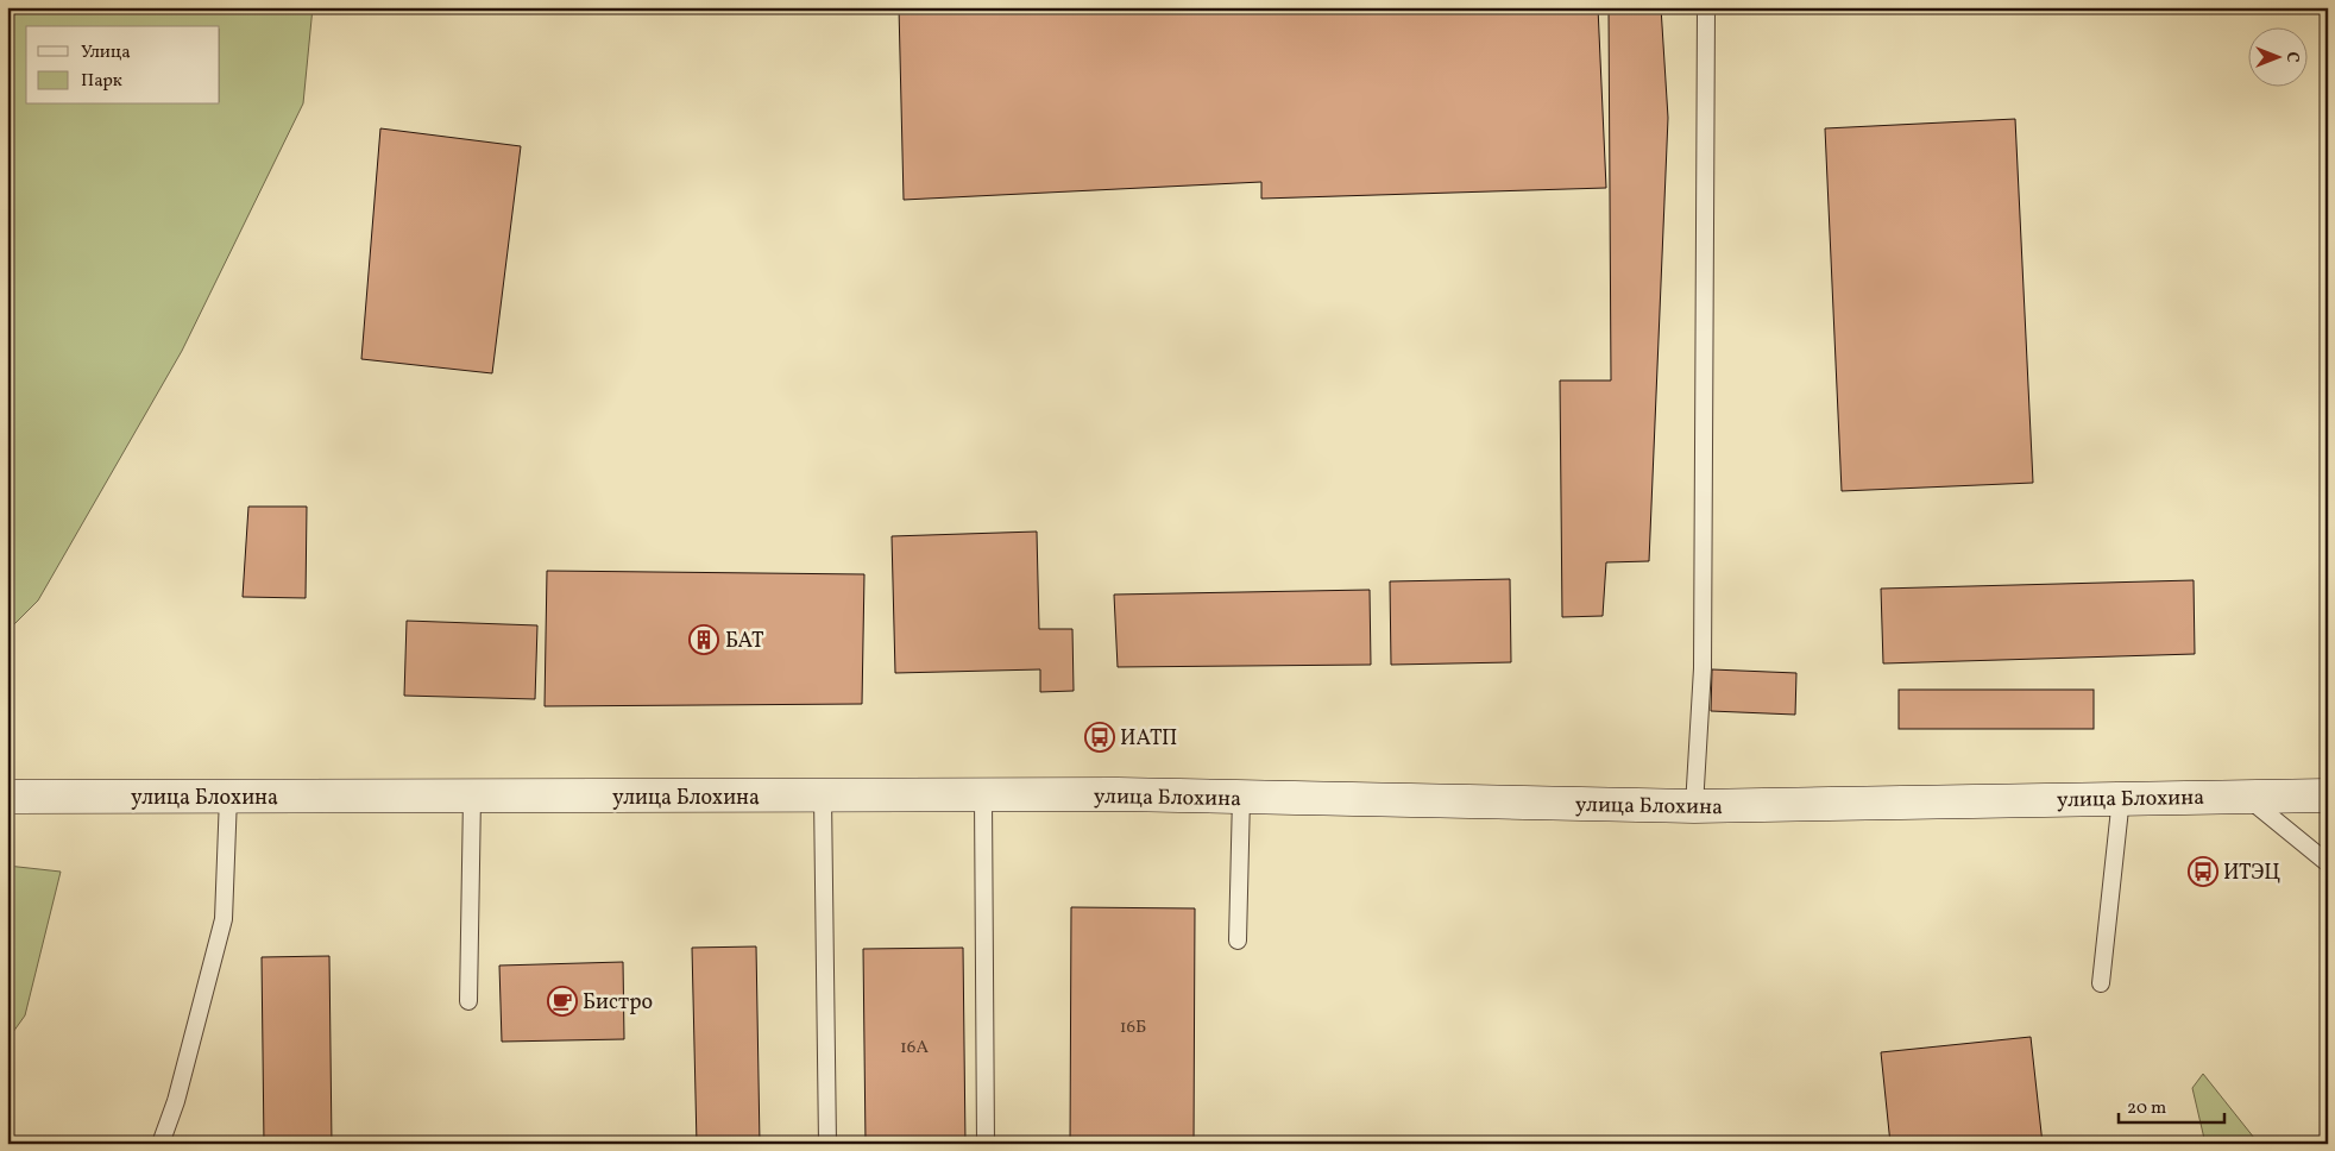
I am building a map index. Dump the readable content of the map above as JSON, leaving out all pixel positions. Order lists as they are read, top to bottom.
{
  "streets": {
    "street": ["улица Блохина"]
  },
  "places": {
    "building": ["БАТ"],
    "bus stop": ["ИАТП", "ИТЭЦ"],
    "cafe": ["Бистро"]
  },
  "house_numbers": ["16Б", "16А"],
  "legend": ["Улица", "Парк"],
  "scale_bar": "20 m",
  "north": "right"
}
